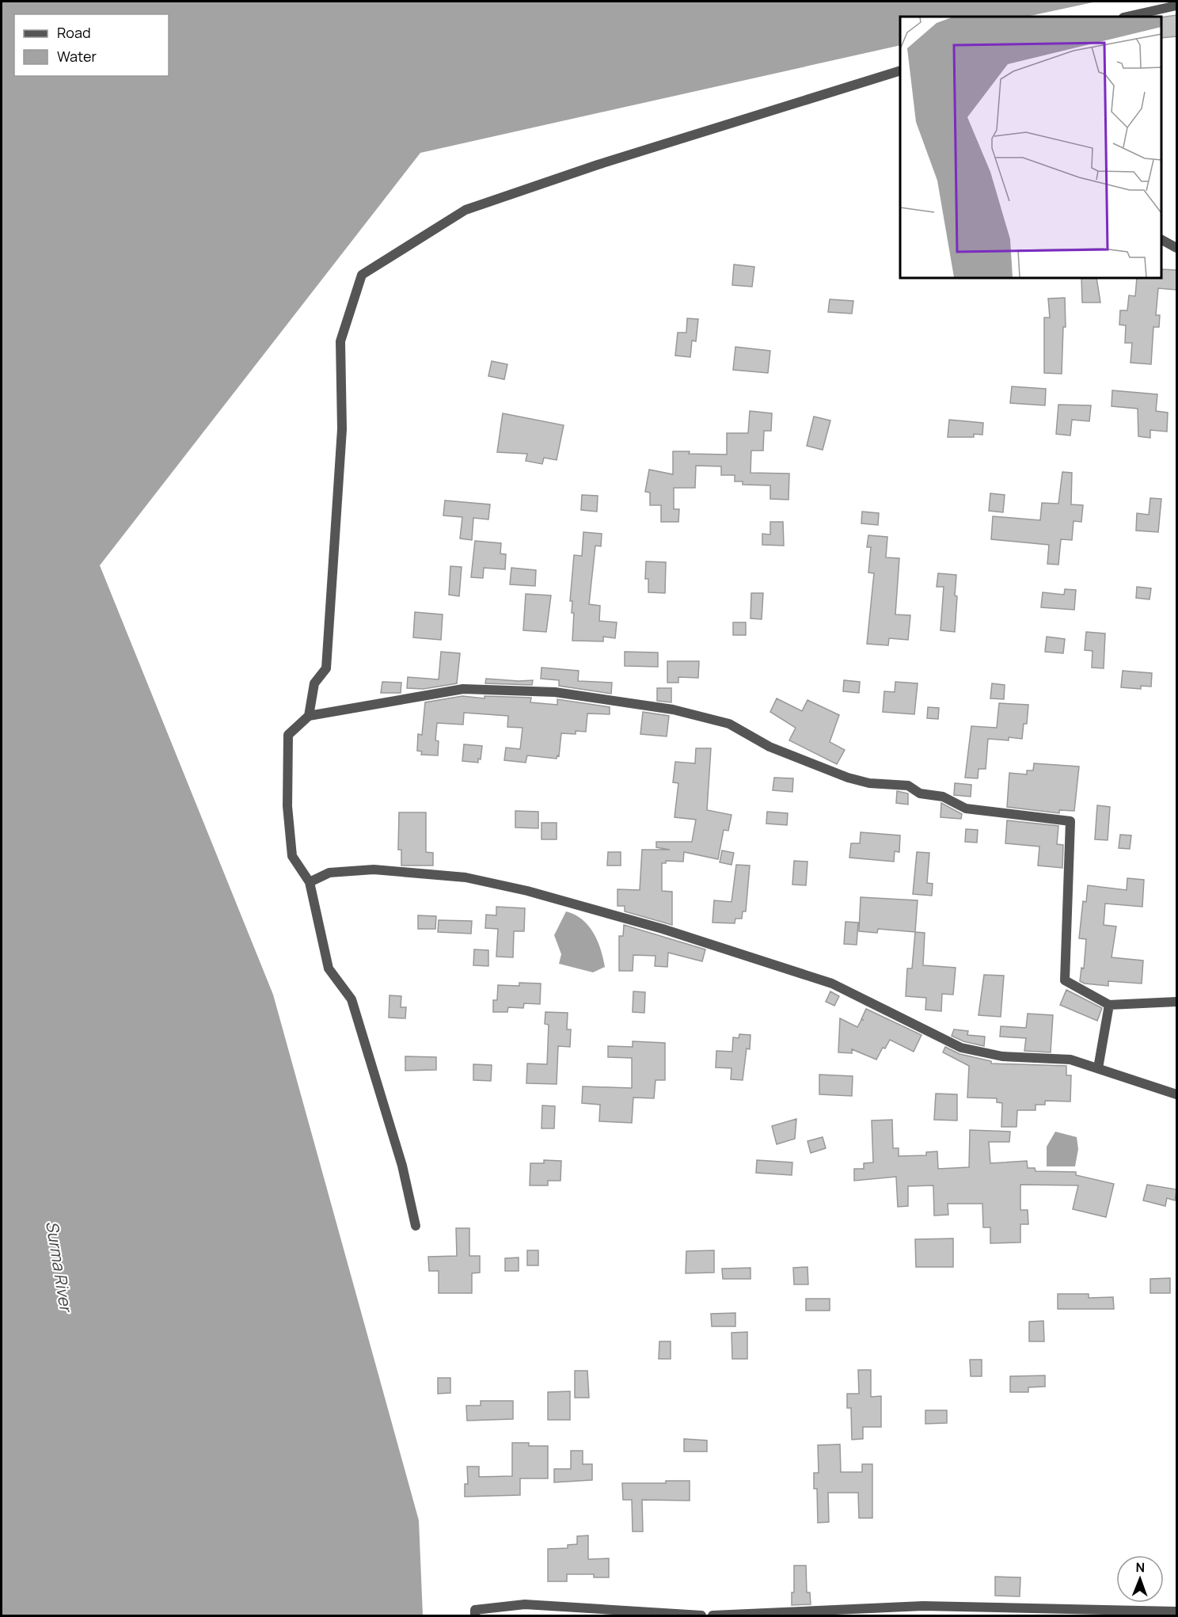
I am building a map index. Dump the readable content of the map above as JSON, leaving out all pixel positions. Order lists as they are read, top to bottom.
{
  "water": ["Surma River"],
  "legend": ["Road", "Water"],
  "north": "top"
}
